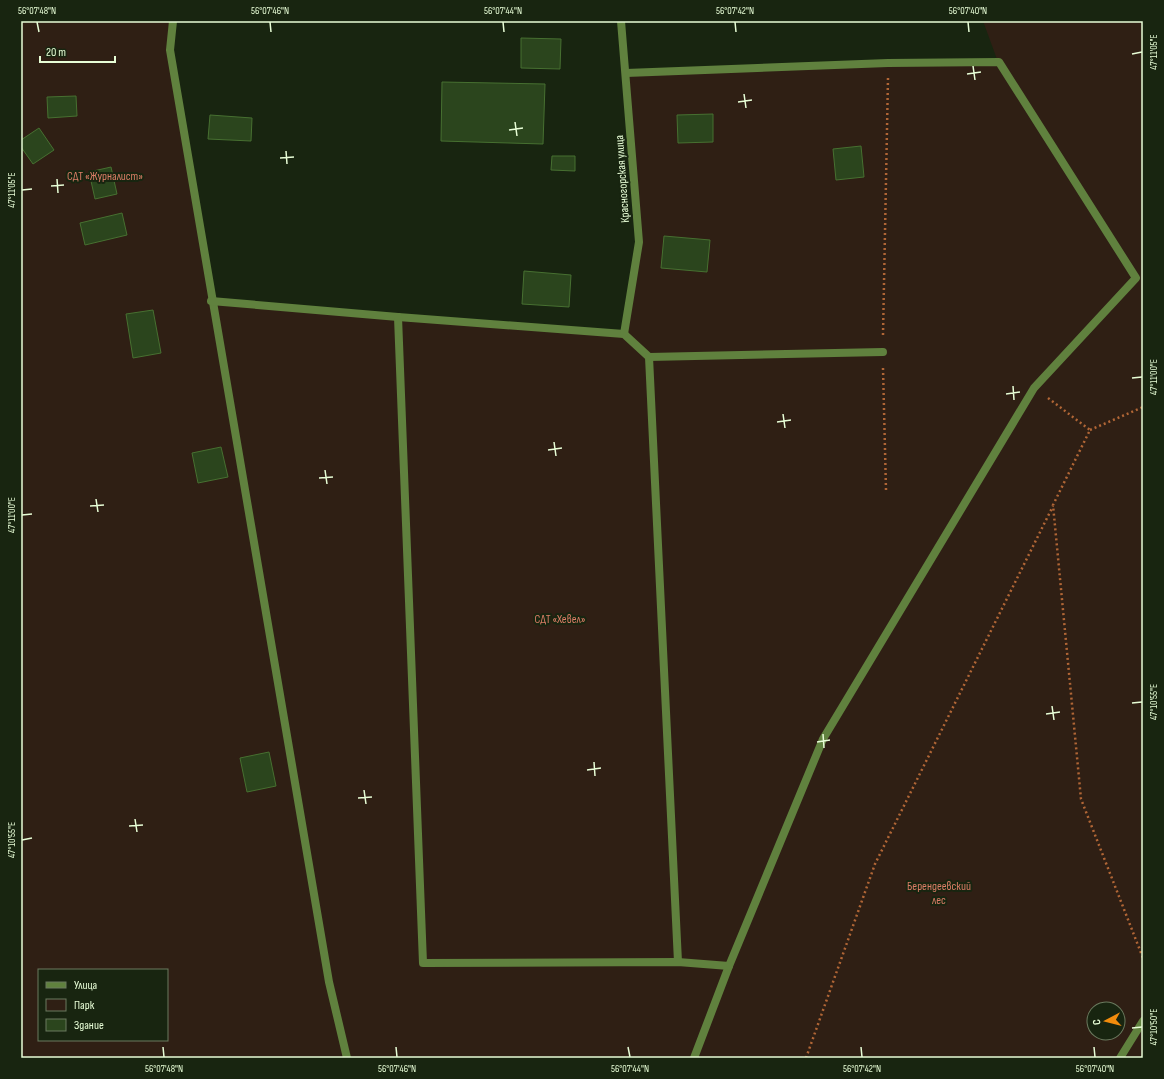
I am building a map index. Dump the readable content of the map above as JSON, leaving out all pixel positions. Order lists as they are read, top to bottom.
{
  "streets": {
    "street": ["Красногорская улица"]
  },
  "parks": ["СДТ «Журналист»", "СДТ «Хевел»", "Берендеевский лес"],
  "legend": ["Улица", "Парк", "Здание"],
  "scale_bar": "20 m",
  "north": "left",
  "coordinates": [
    "56°07'48\"N",
    "56°07'46\"N",
    "56°07'44\"N",
    "56°07'42\"N",
    "56°07'40\"N",
    "47°11'05\"E",
    "47°11'00\"E",
    "47°10'55\"E",
    "47°10'50\"E"
  ]
}
